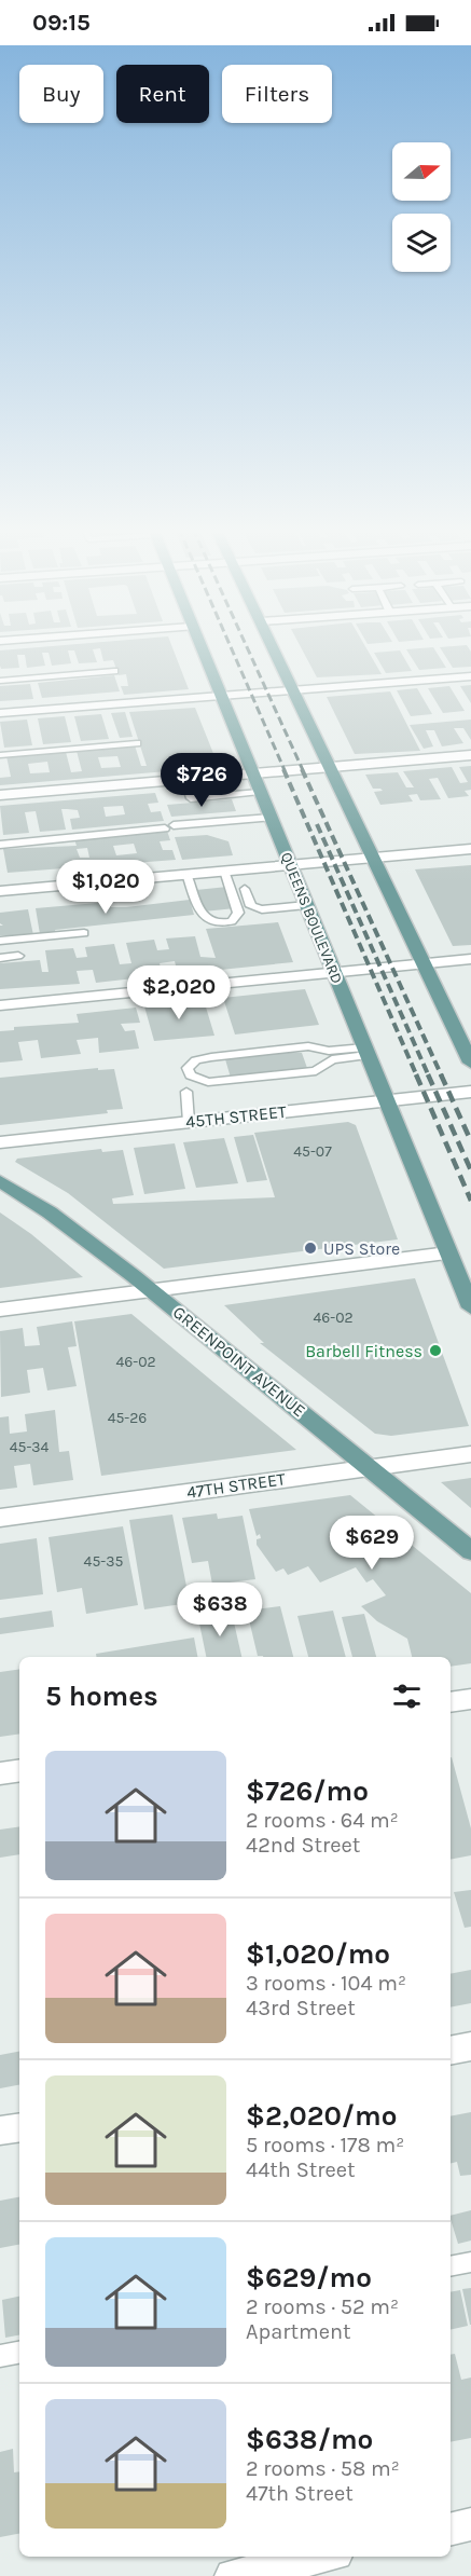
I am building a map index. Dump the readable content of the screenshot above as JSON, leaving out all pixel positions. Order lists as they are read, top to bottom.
{
  "streets": {
    "main road": ["QUEENS BOULEVARD", "GREENPOINT AVENUE"],
    "street": ["45TH STREET", "47TH STREET"]
  },
  "crossings": [
    ["QUEENS BOULEVARD", "45TH STREET"],
    ["GREENPOINT AVENUE", "47TH STREET"]
  ],
  "places": ["UPS Store", "Barbell Fitness"],
  "house_numbers": [
    "45-07",
    "46-02",
    "46-02",
    "45-26",
    "45-34",
    "45-35"
  ],
  "north": "right",
  "page": {
    "status": "09:15",
    "chip": ["Buy", "Rent", "Filters"],
    "price": [
      "$726",
      "$1,020",
      "$2,020",
      "$629",
      "$638"
    ],
    "heading": "5 homes",
    "list": [
      {
        "name": "$726/mo",
        "note": "2 rooms · 64 m² · 42nd Street"
      },
      {
        "name": "$1,020/mo",
        "note": "3 rooms · 104 m² · 43rd Street"
      },
      {
        "name": "$2,020/mo",
        "note": "5 rooms · 178 m² · 44th Street"
      },
      {
        "name": "$629/mo",
        "note": "2 rooms · 52 m² · Apartment"
      },
      {
        "name": "$638/mo",
        "note": "2 rooms · 58 m² · 47th Street"
      }
    ]
  }
}
